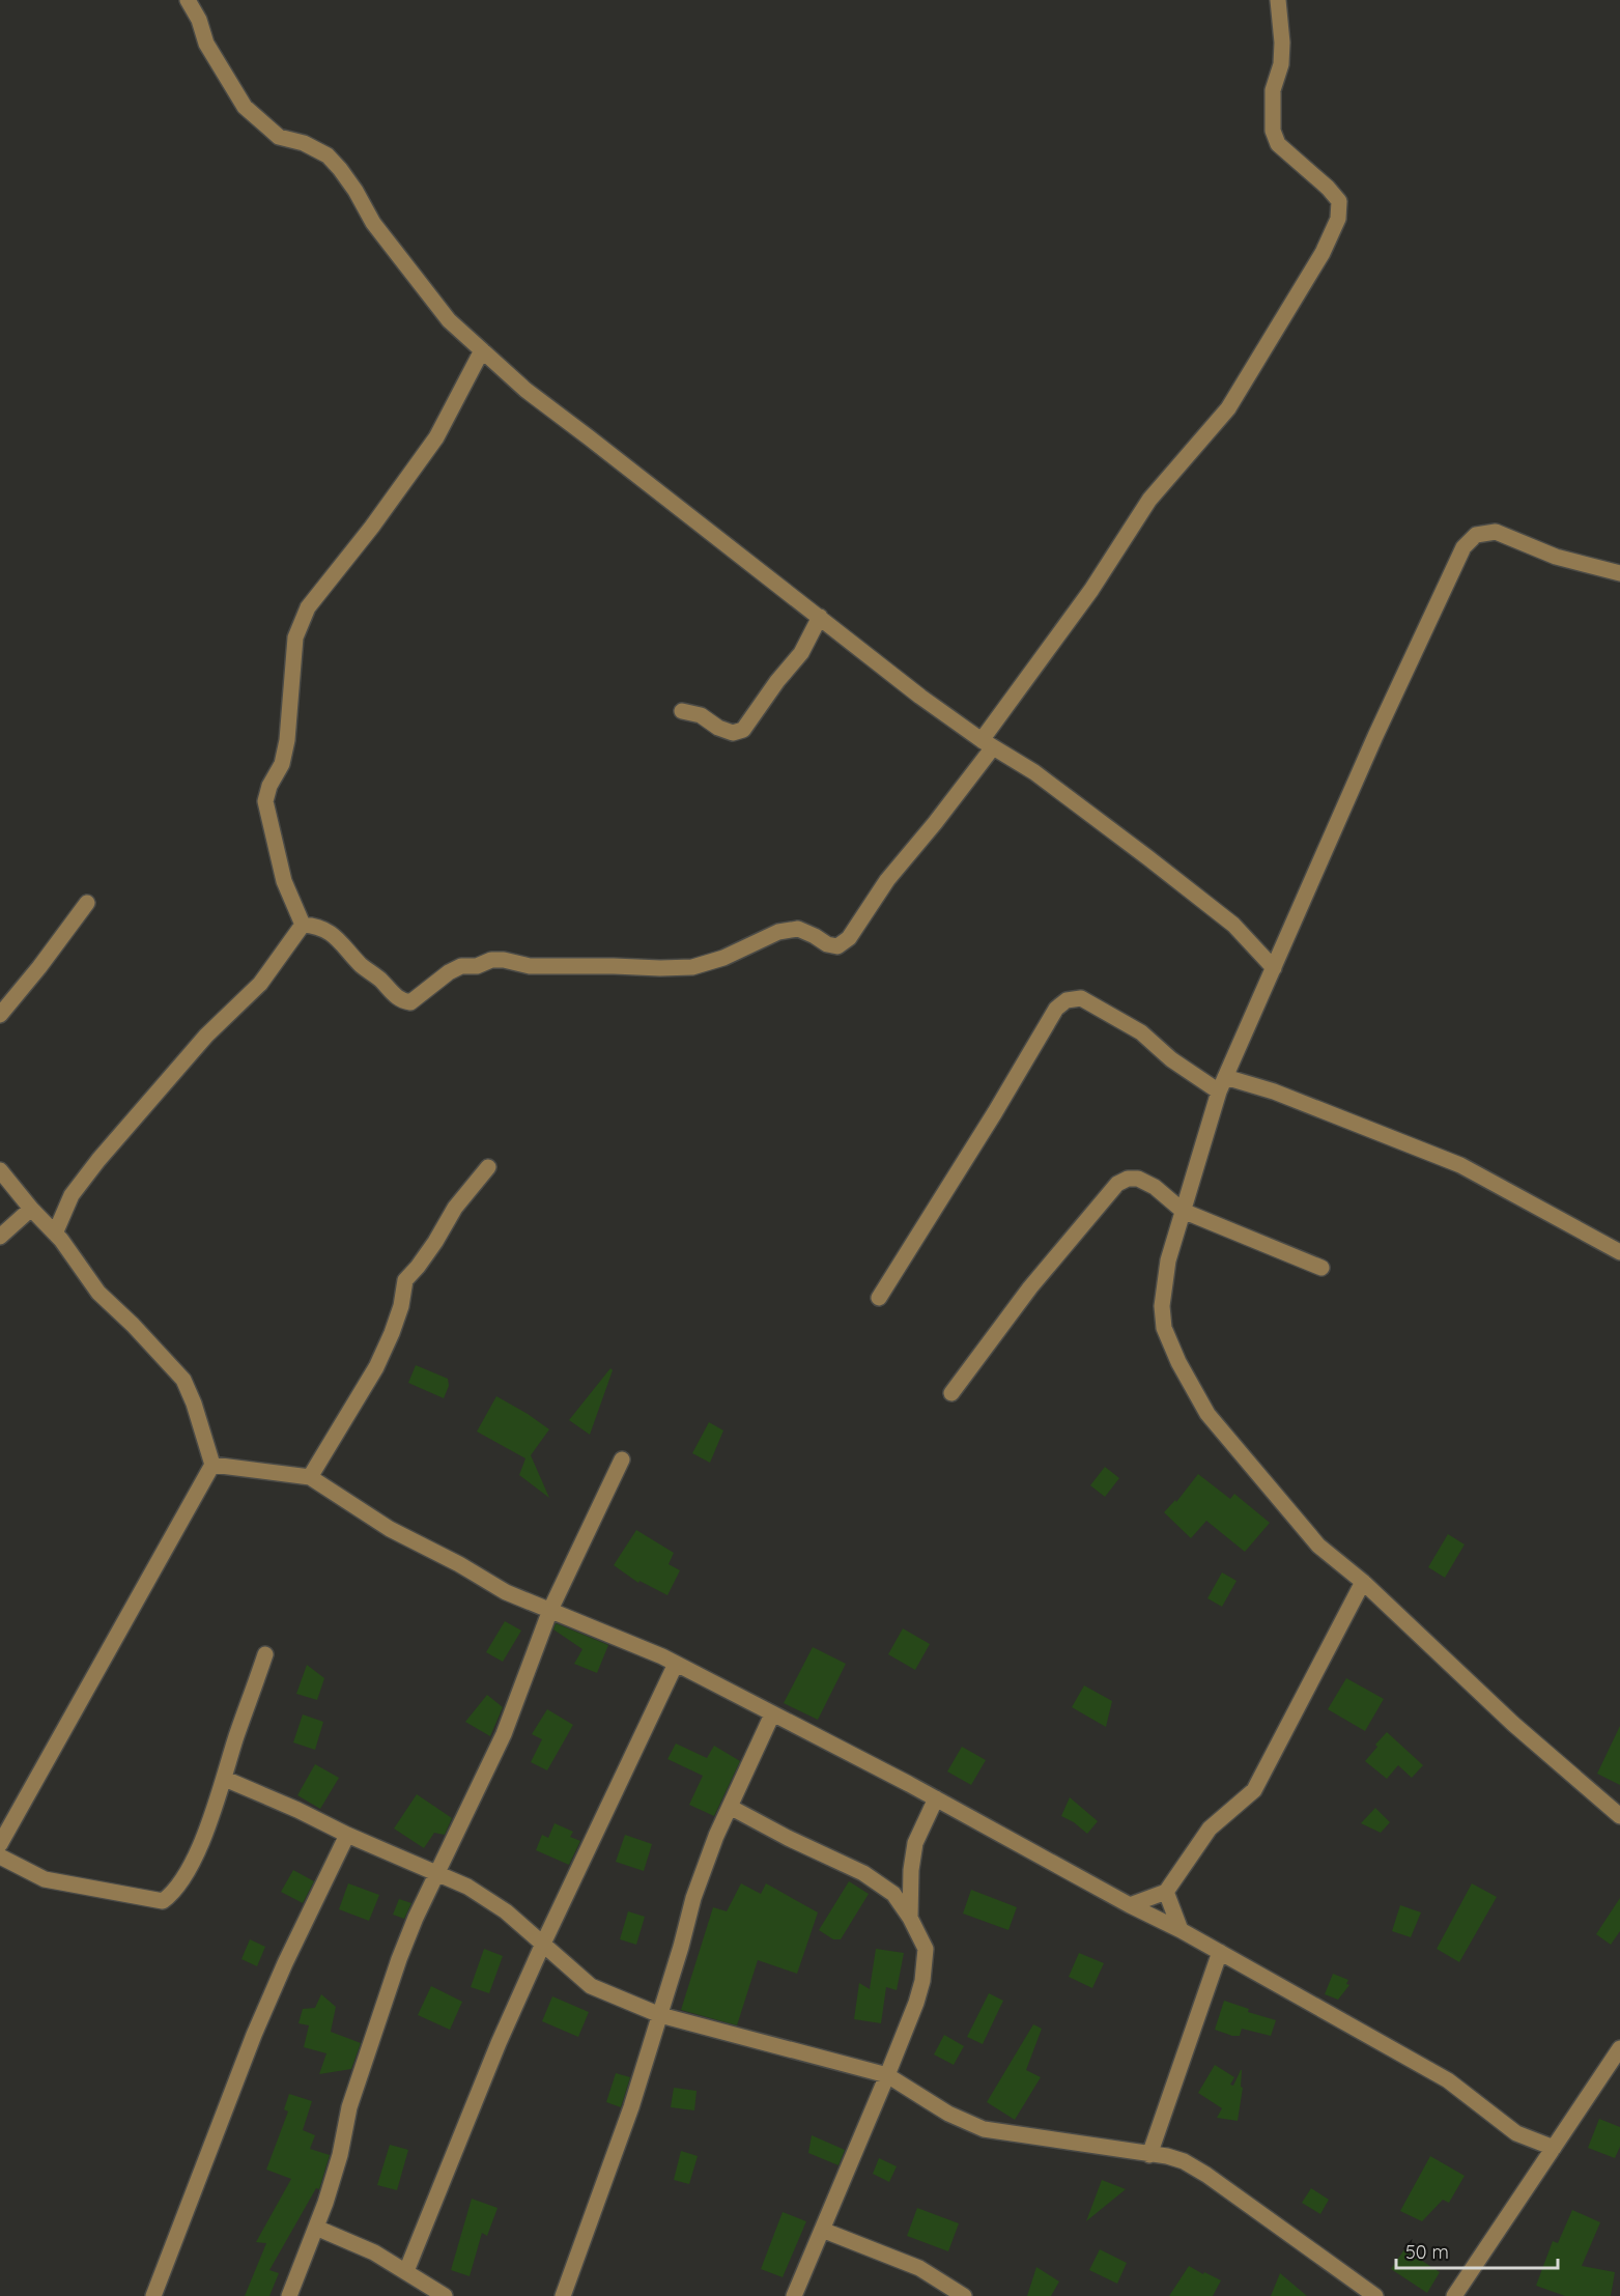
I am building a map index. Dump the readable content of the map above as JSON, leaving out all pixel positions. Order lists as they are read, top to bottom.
{
  "scale_bar": "50 m"
}
